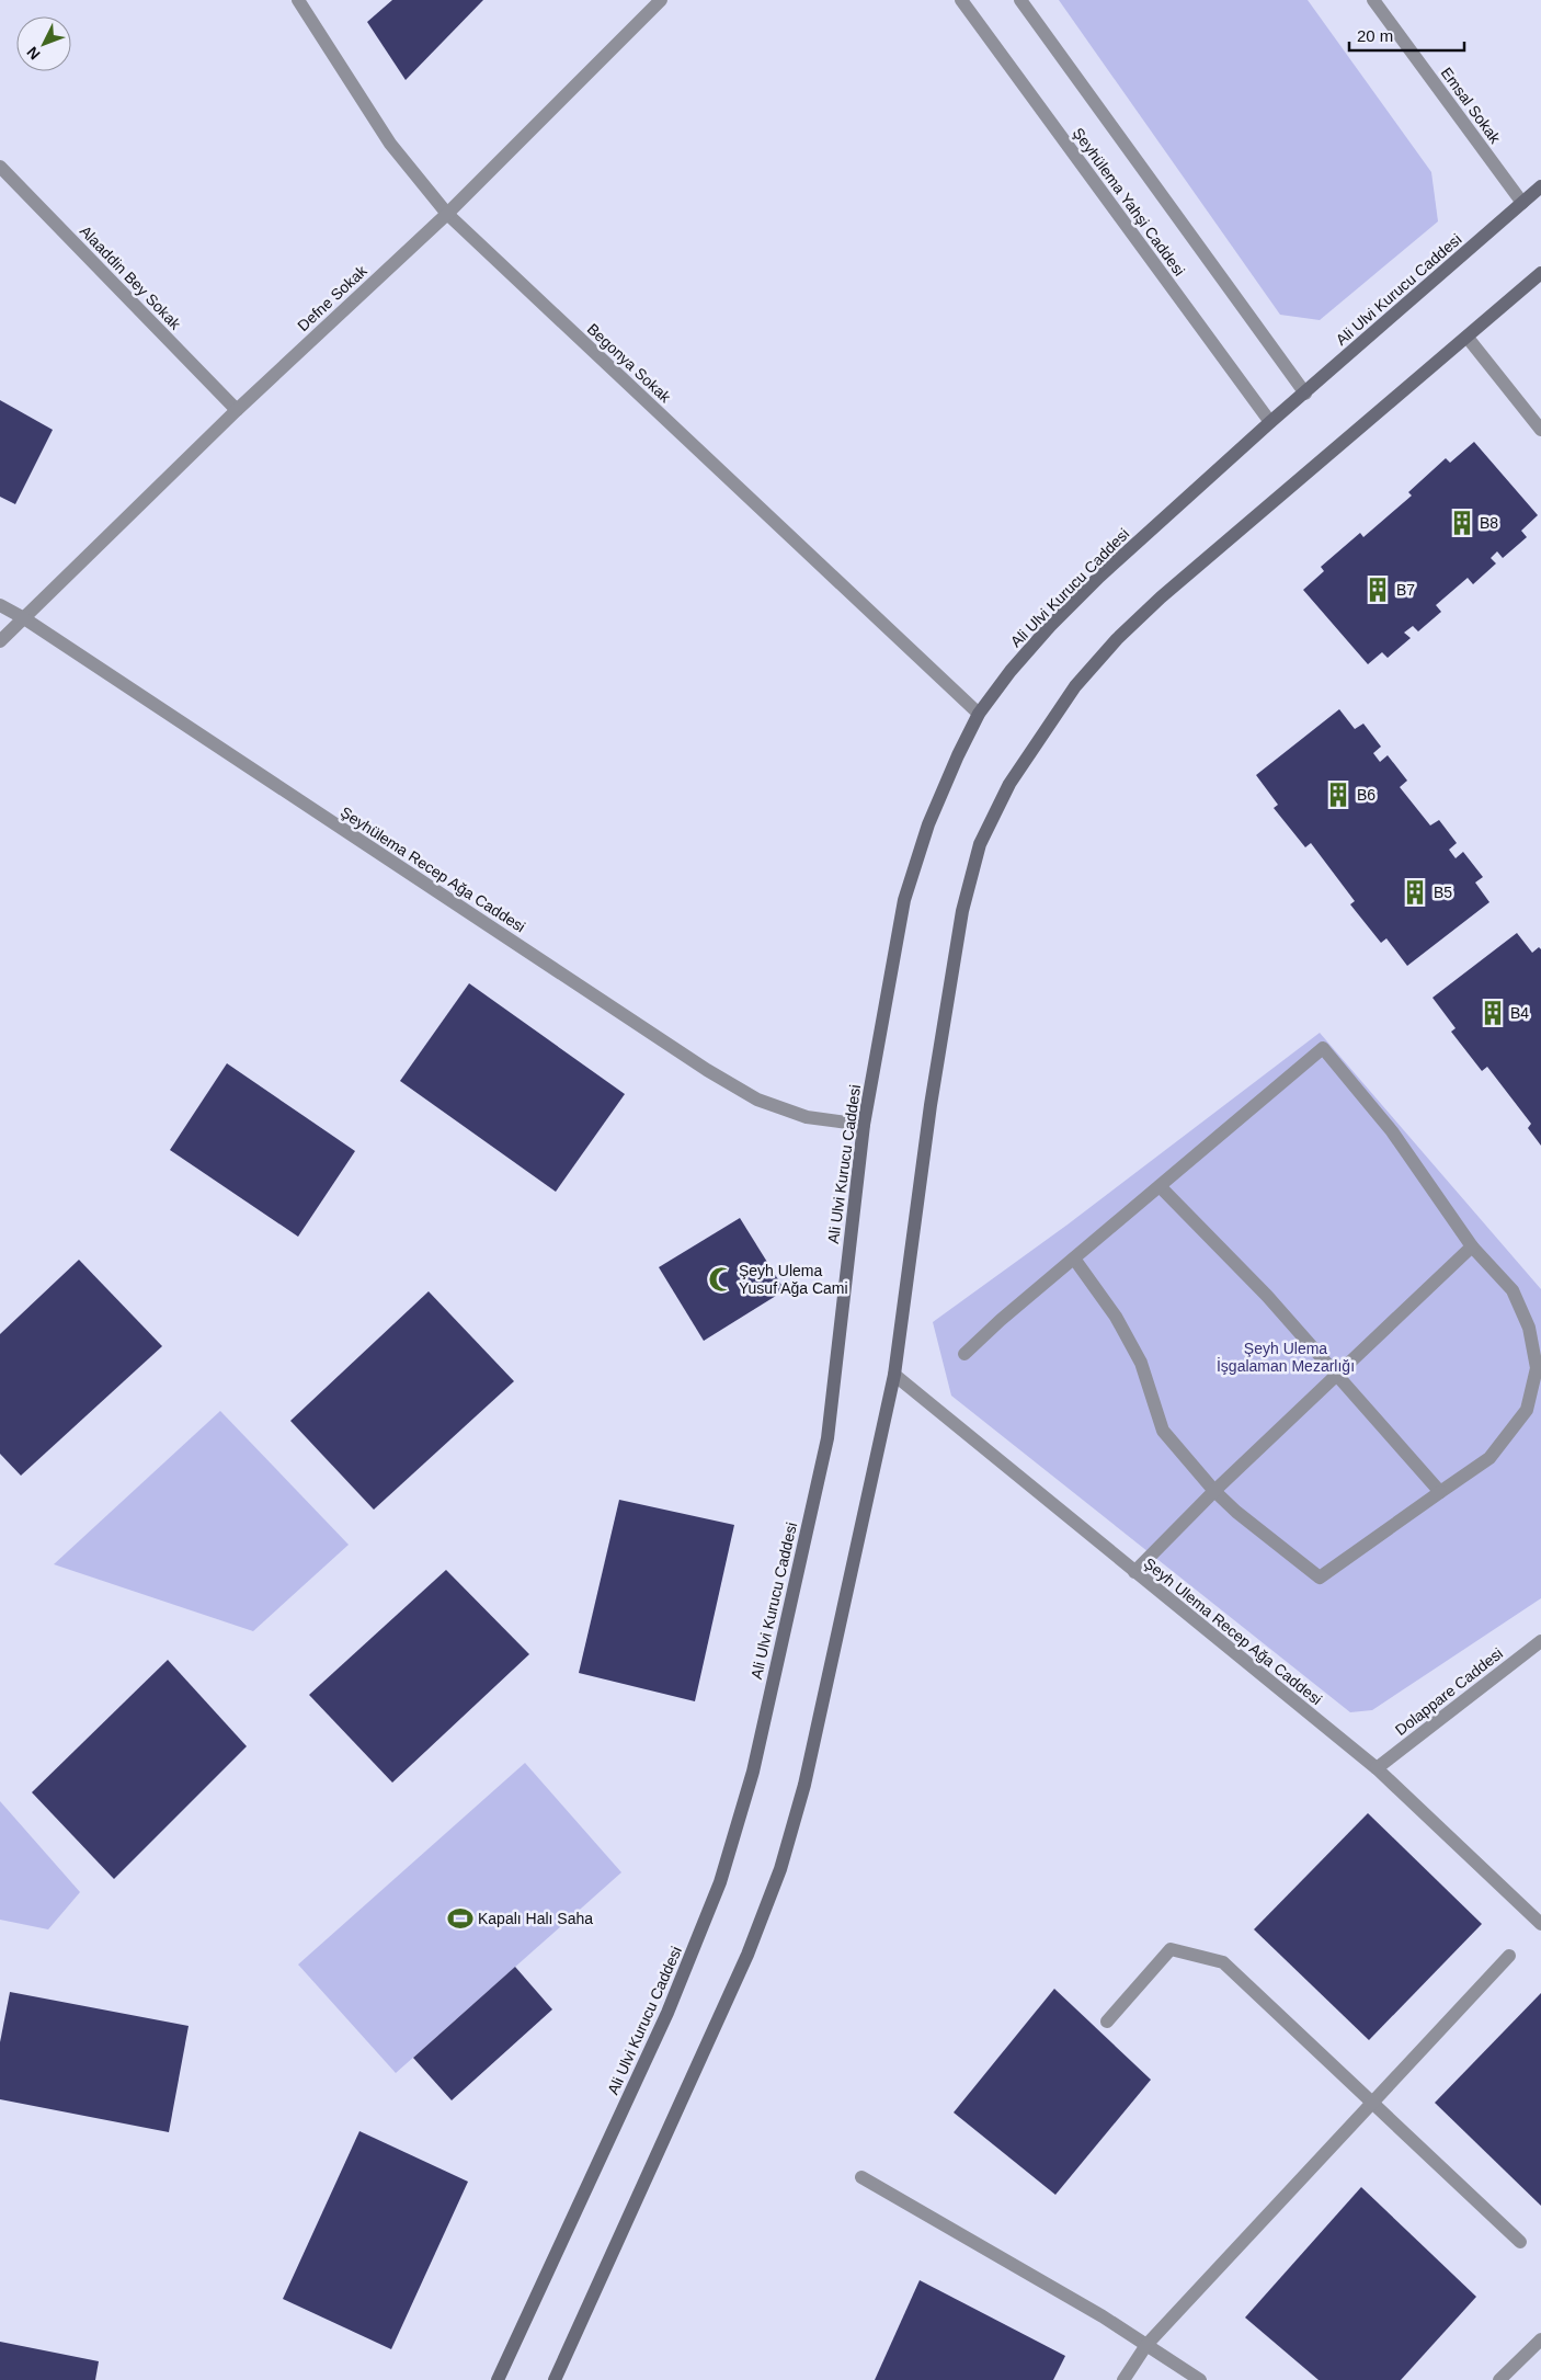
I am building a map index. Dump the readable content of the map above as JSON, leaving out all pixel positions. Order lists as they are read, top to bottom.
{
  "streets": {
    "main road": ["Ali Ulvi Kurucu Caddesi"],
    "street": [
      "Emsal Sokak",
      "Şeyhülema Yahşi Caddesi",
      "Alaaddin Bey Sokak",
      "Defne Sokak",
      "Begonya Sokak",
      "Şeyhülema Recep Ağa Caddesi",
      "Şeyh Ulema Recep Ağa Caddesi",
      "Dolappare Caddesi"
    ]
  },
  "crossings": [
    ["Emsal Sokak", "Ali Ulvi Kurucu Caddesi"],
    ["Şeyhülema Yahşi Caddesi", "Ali Ulvi Kurucu Caddesi"],
    ["Alaaddin Bey Sokak", "Defne Sokak"],
    ["Ali Ulvi Kurucu Caddesi", "Begonya Sokak"],
    ["Ali Ulvi Kurucu Caddesi", "Şeyhülema Recep Ağa Caddesi"],
    ["Defne Sokak", "Begonya Sokak"],
    ["Defne Sokak", "Şeyhülema Recep Ağa Caddesi"],
    ["Şeyh Ulema Recep Ağa Caddesi", "Dolappare Caddesi"]
  ],
  "parks": ["Şeyh Ulema İşgalaman Mezarlığı"],
  "places": {
    "building": [
      "B8",
      "B7",
      "B6",
      "B5",
      "B4"
    ],
    "mosque": ["Şeyh Ulema Yusuf Ağa Cami"],
    "sports": ["Kapalı Halı Saha"]
  },
  "scale_bar": "20 m",
  "north": "bottom left"
}
